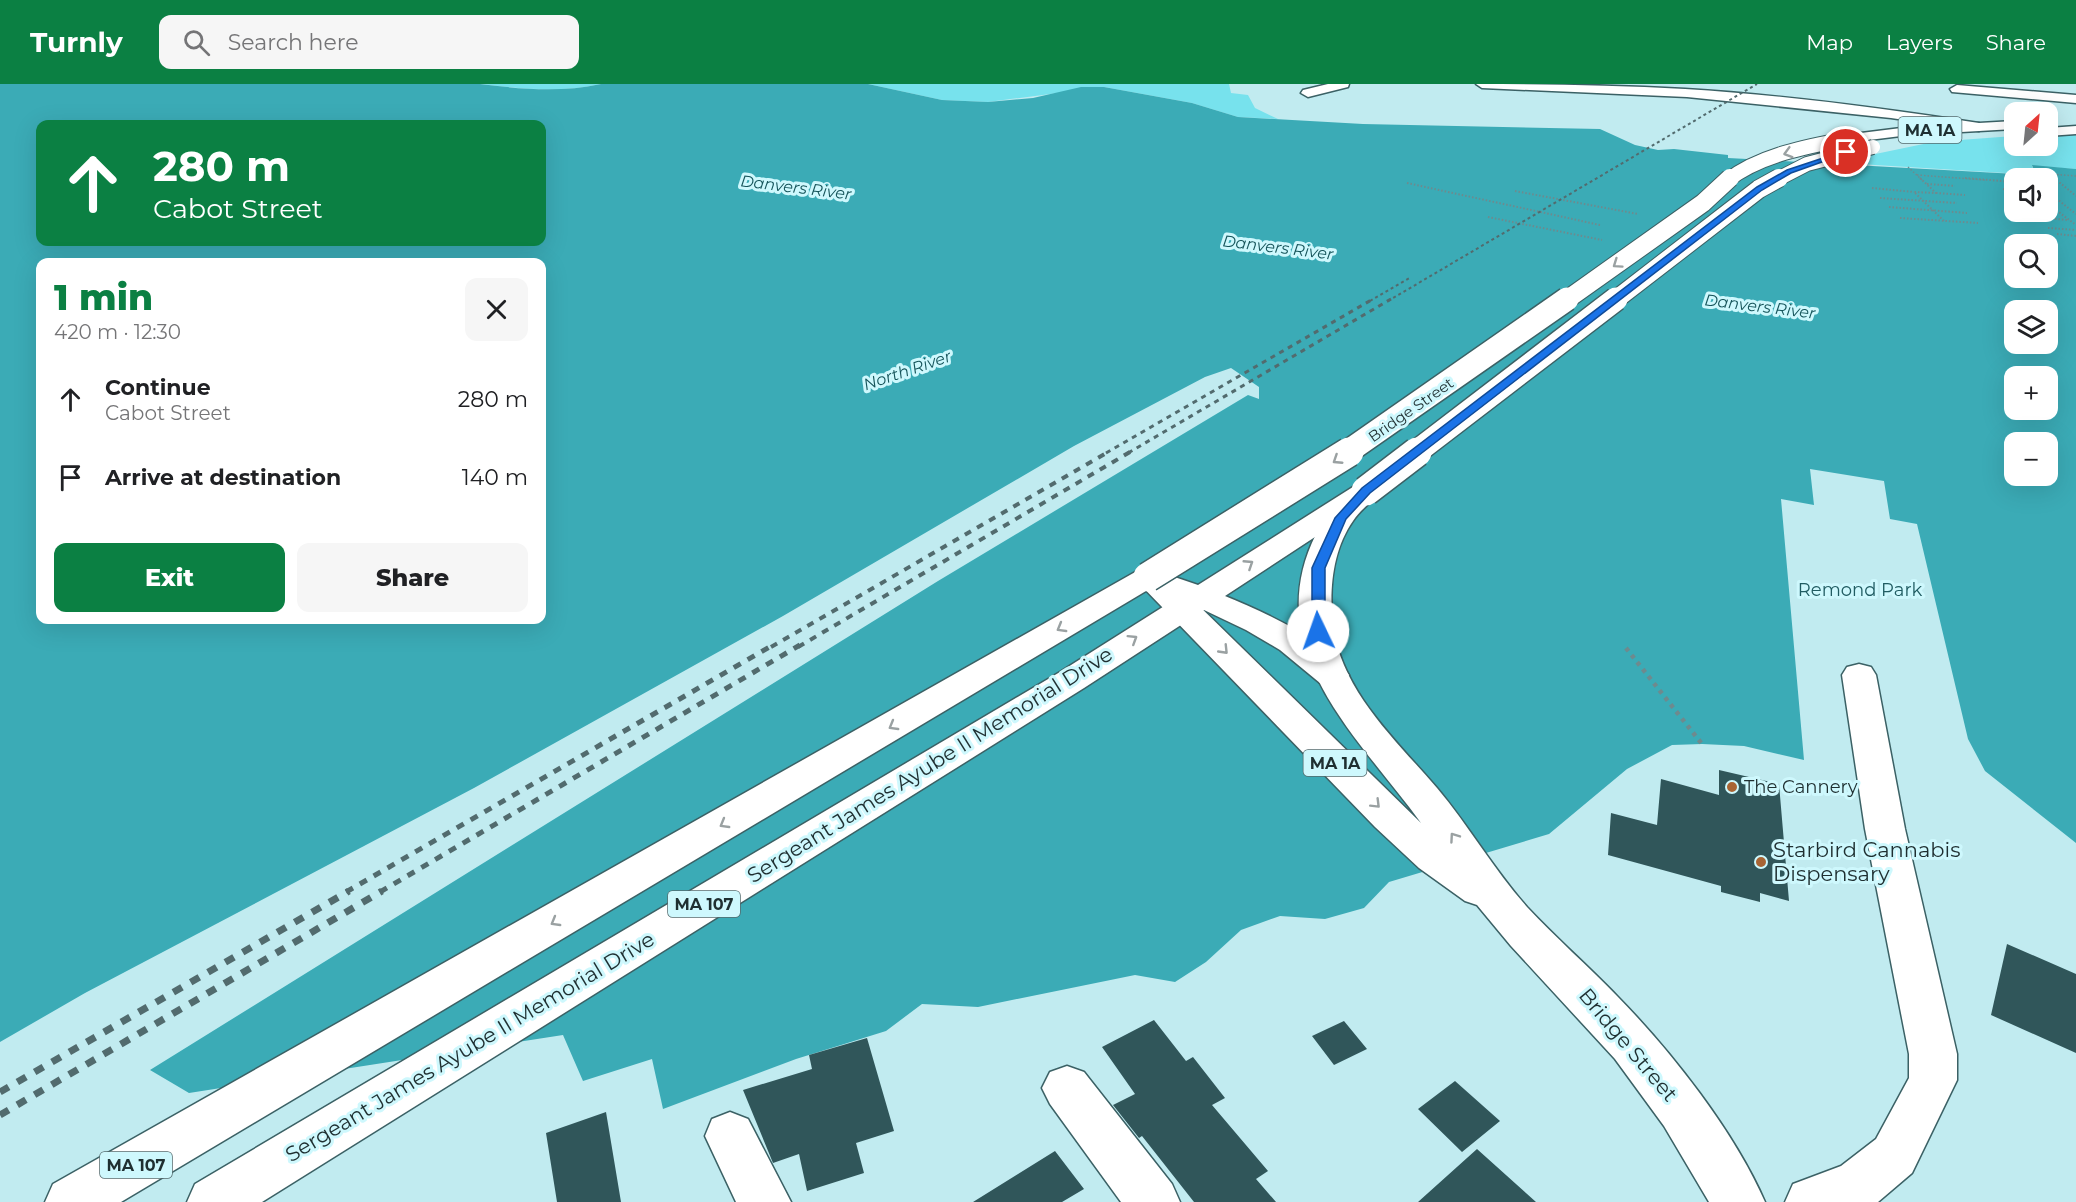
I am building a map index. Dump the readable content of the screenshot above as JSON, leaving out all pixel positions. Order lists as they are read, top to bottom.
{
  "streets": {
    "main road": [
      "MA 1A",
      "Bridge Street",
      "Sergeant James Ayube II Memorial Drive",
      "MA 107"
    ]
  },
  "crossings": [
    ["MA 1A", "Bridge Street"],
    ["Bridge Street", "Sergeant James Ayube II Memorial Drive"],
    ["Bridge Street", "MA 107"]
  ],
  "water": ["Danvers River", "North River"],
  "parks": ["Remond Park"],
  "places": ["The Cannery", "Starbird Cannabis Dispensary"],
  "north": "top right",
  "page": {
    "header": "Turnly",
    "search": "Search here",
    "nav": ["Map", "Layers", "Share"],
    "map_buttons": ["+", "−"],
    "turn": ["280 m", "Cabot Street"],
    "heading": ["1 min", "420 m · 12:30"],
    "list": [
      {
        "name": "Continue",
        "note": "Cabot Street",
        "value": "280 m"
      },
      {
        "name": "Arrive at destination",
        "value": "140 m"
      }
    ],
    "buttons": ["Exit", "Share"]
  }
}
